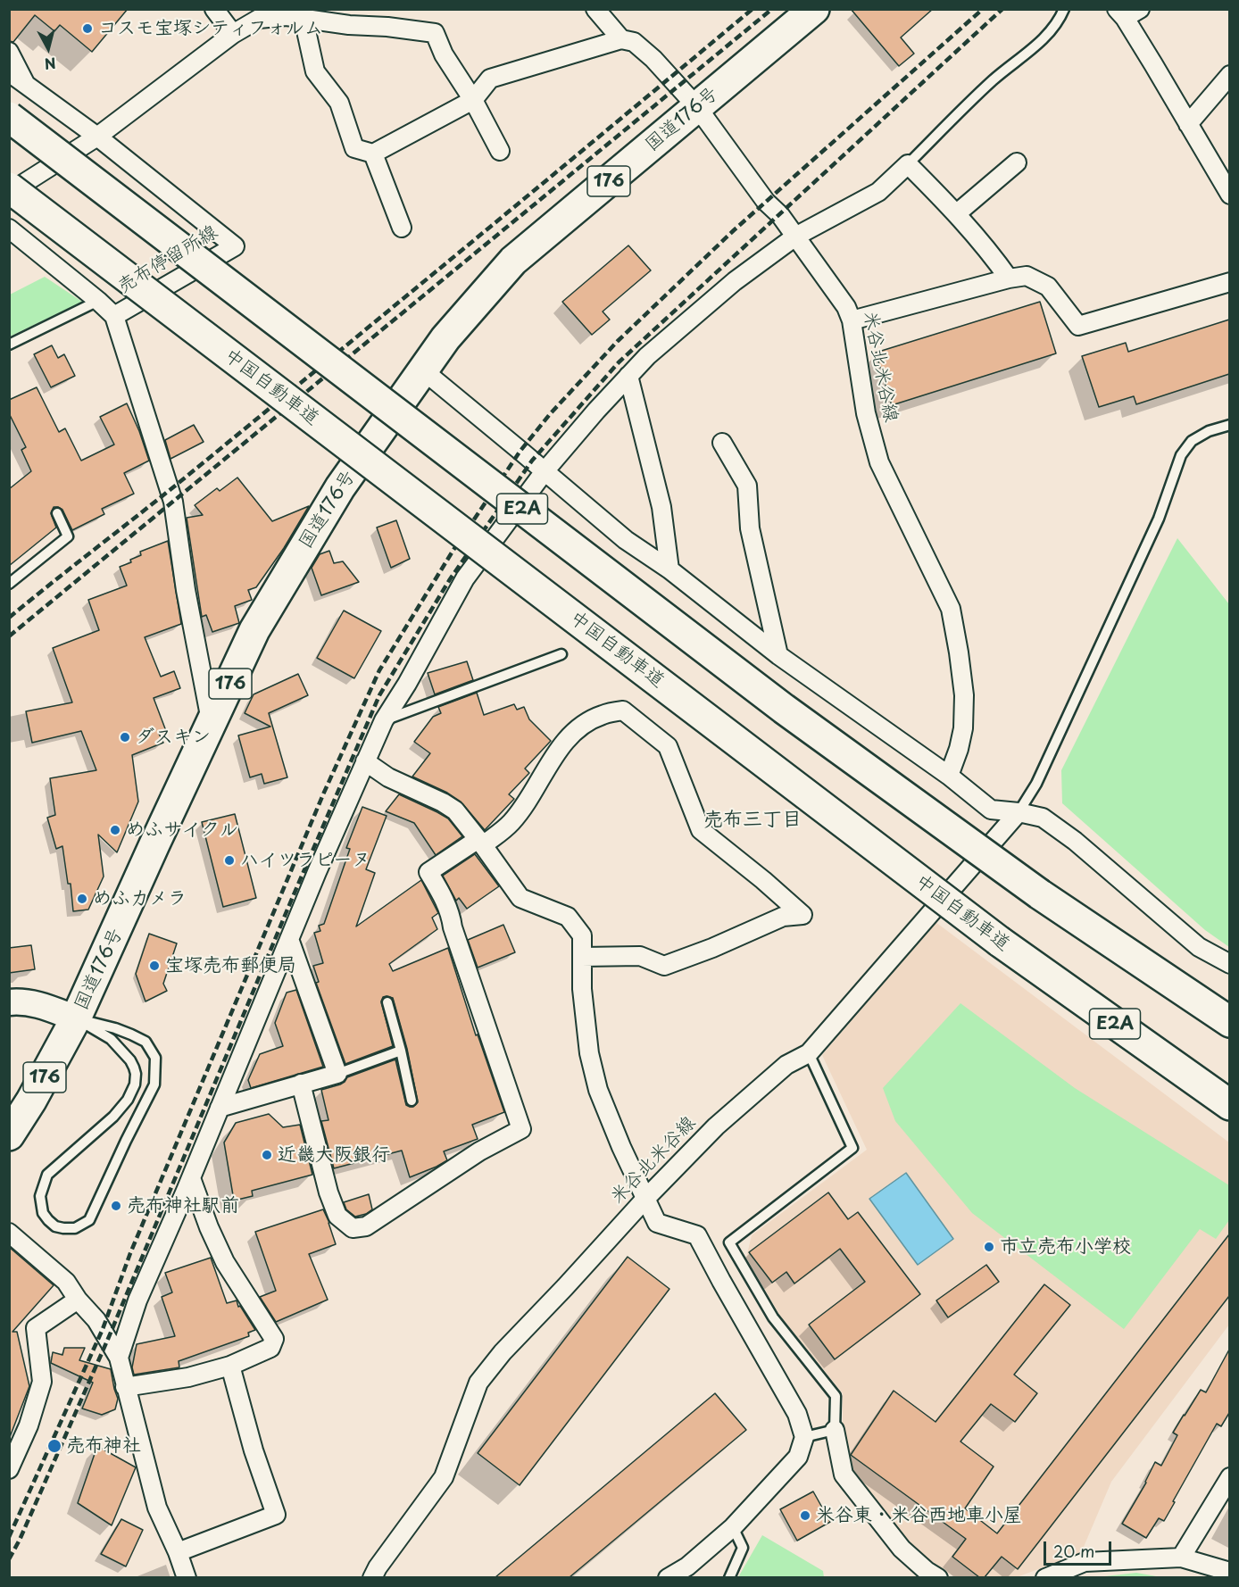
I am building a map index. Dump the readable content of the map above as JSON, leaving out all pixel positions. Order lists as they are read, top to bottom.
{
  "streets": {
    "highway": [
      "国道176号",
      "176",
      "中国自動車道",
      "E2A"
    ],
    "street": ["売布停留所線", "米谷北米谷線"]
  },
  "crossings": [
    ["国道176号", "売布停留所線"],
    ["国道176号", "米谷北米谷線"]
  ],
  "districts": ["売布三丁目"],
  "places": [
    "コスモ宝塚シティフォルム",
    "ダスキン",
    "めふサイクル",
    "ハイツラピーヌ",
    "めふカメラ",
    "宝塚売布郵便局",
    "近畿大阪銀行",
    "売布神社駅前",
    "市立売布小学校",
    "売布神社",
    "米谷東・米谷西地車小屋"
  ],
  "scale_bar": "20 m",
  "north": "bottom"
}
